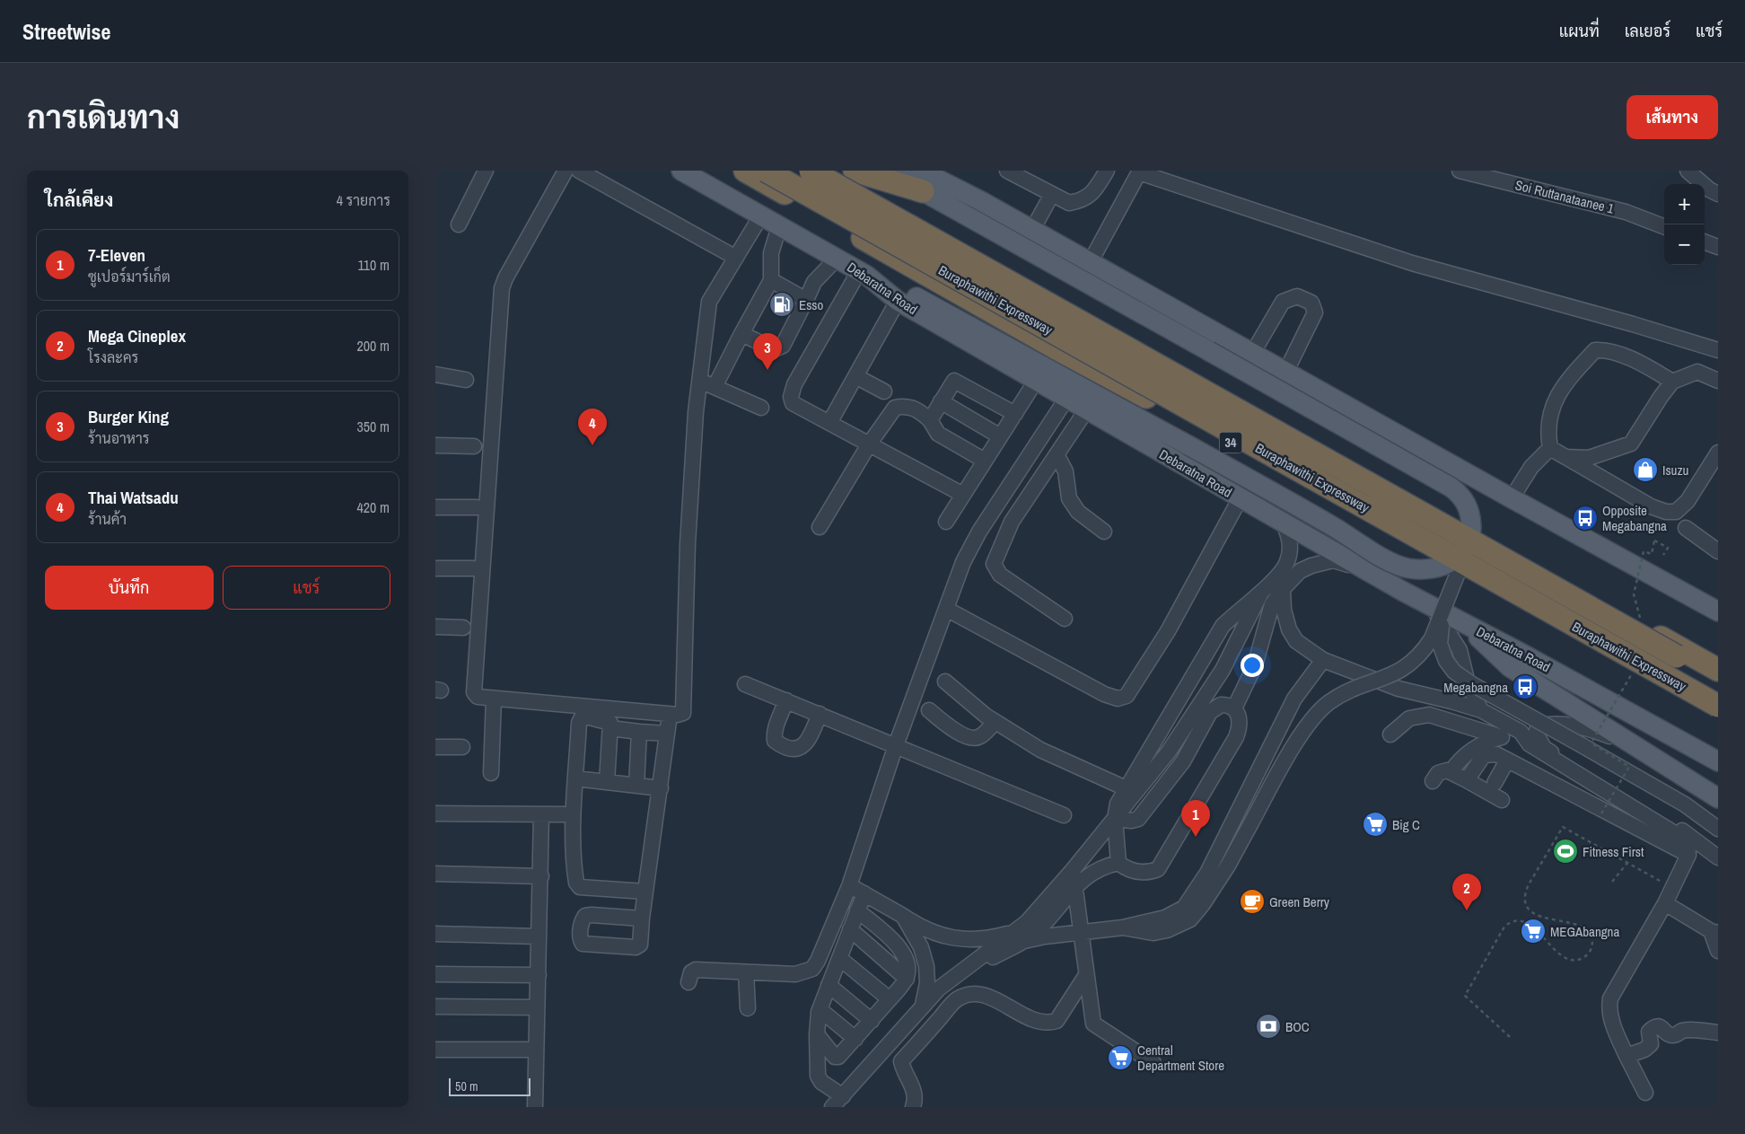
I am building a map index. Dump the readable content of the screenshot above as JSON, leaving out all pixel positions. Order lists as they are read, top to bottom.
{
  "streets": {
    "highway": ["Buraphawithi Expressway", "34"],
    "main road": ["Debaratna Road"],
    "street": ["Soi Ruttanataanee 1"]
  },
  "places": {
    "fuel station": ["Esso"],
    "shop": ["Isuzu"],
    "bus stop": ["Opposite Megabangna", "Megabangna"],
    "supermarket": ["Big C", "MEGAbangna", "Central Department Store"],
    "sports": ["Fitness First"],
    "cafe": ["Green Berry"],
    "bank": ["BOC"]
  },
  "scale_bar": "50 m",
  "page": {
    "header": "Streetwise",
    "nav": ["แผนที่", "เลเยอร์", "แชร์"],
    "title": "การเดินทาง",
    "buttons": [
      "เส้นทาง",
      ["บันทึก", "แชร์"]
    ],
    "heading": ["ใกล้เคียง", "4 รายการ"],
    "map_buttons": ["+", "−"],
    "list": [
      {
        "mark": "1",
        "name": "7-Eleven",
        "note": "ซูเปอร์มาร์เก็ต",
        "value": "110 m"
      },
      {
        "mark": "2",
        "name": "Mega Cineplex",
        "note": "โรงละคร",
        "value": "200 m"
      },
      {
        "mark": "3",
        "name": "Burger King",
        "note": "ร้านอาหาร",
        "value": "350 m"
      },
      {
        "mark": "4",
        "name": "Thai Watsadu",
        "note": "ร้านค้า",
        "value": "420 m"
      }
    ],
    "pins": [
      "3",
      "4",
      "1",
      "2"
    ],
    "scale": "50 m"
  }
}
